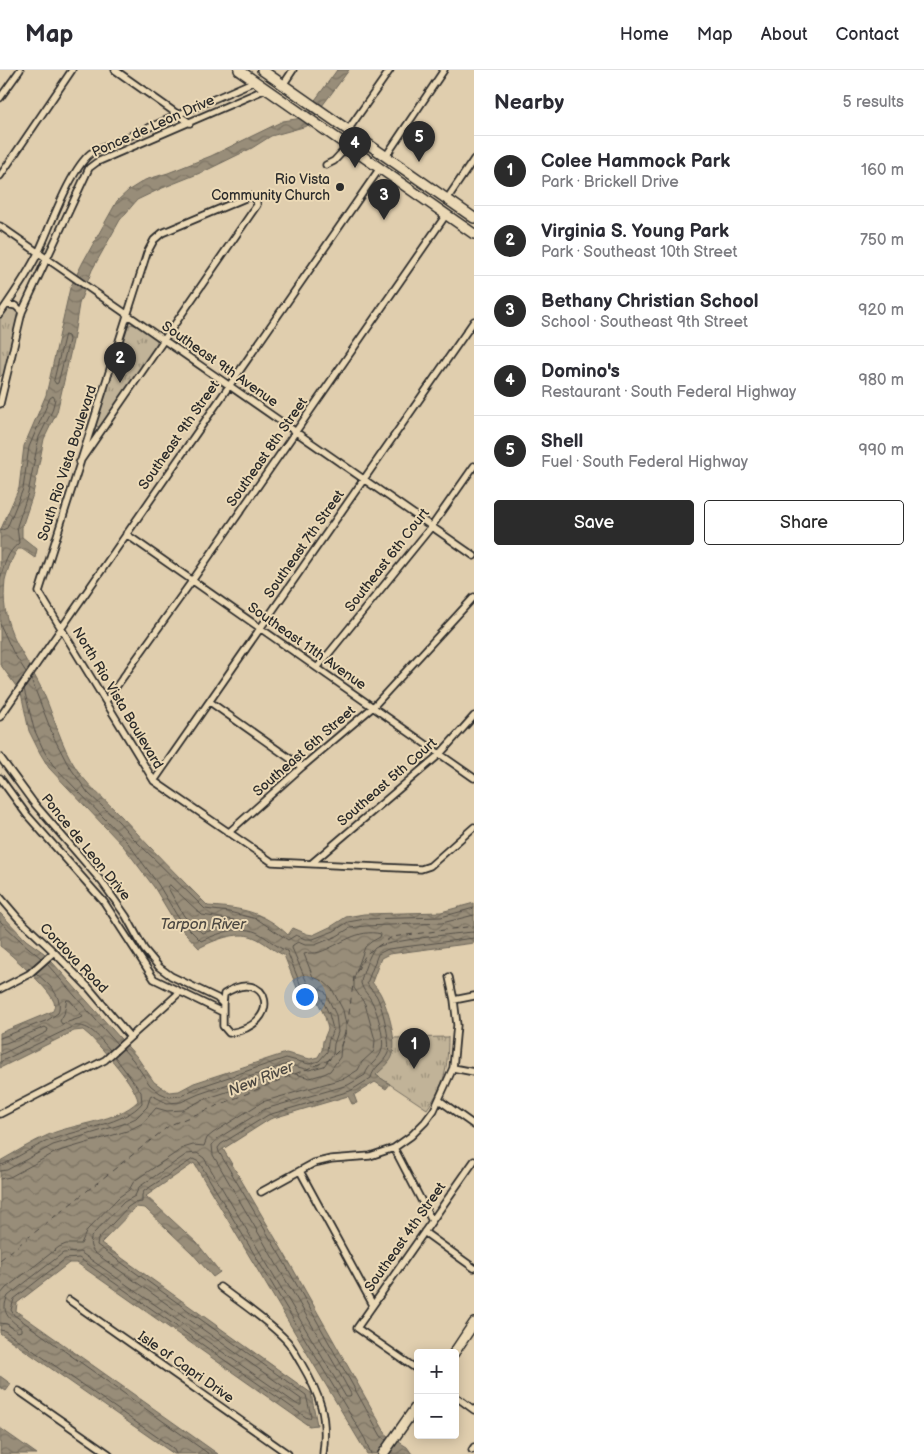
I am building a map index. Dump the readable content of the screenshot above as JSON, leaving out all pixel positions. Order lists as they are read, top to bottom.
{
  "streets": {
    "street": [
      "Ponce de Leon Drive",
      "Southeast 9th Avenue",
      "Southeast 9th Street",
      "Southeast 8th Street",
      "South Rio Vista Boulevard",
      "Southeast 7th Street",
      "Southeast 6th Court",
      "Southeast 11th Avenue",
      "North Rio Vista Boulevard",
      "Southeast 6th Street",
      "Southeast 5th Court",
      "Cordova Road",
      "Southeast 4th Street",
      "Isle of Capri Drive"
    ]
  },
  "crossings": [
    ["Ponce de Leon Drive", "Southeast 9th Avenue"],
    ["Southeast 9th Avenue", "Southeast 9th Street"],
    ["Southeast 9th Avenue", "Southeast 8th Street"],
    ["Southeast 9th Avenue", "South Rio Vista Boulevard"],
    ["Southeast 9th Avenue", "Southeast 7th Street"],
    ["Southeast 9th Avenue", "Southeast 6th Court"],
    ["Southeast 9th Street", "South Rio Vista Boulevard"],
    ["Southeast 9th Street", "Southeast 11th Avenue"],
    ["Southeast 9th Street", "North Rio Vista Boulevard"],
    ["Southeast 8th Street", "Southeast 11th Avenue"],
    ["Southeast 8th Street", "North Rio Vista Boulevard"],
    ["South Rio Vista Boulevard", "North Rio Vista Boulevard"],
    ["Southeast 7th Street", "Southeast 11th Avenue"],
    ["Southeast 7th Street", "North Rio Vista Boulevard"],
    ["Southeast 6th Court", "Southeast 11th Avenue"],
    ["Southeast 11th Avenue", "Southeast 6th Street"],
    ["Southeast 11th Avenue", "Southeast 5th Court"],
    ["North Rio Vista Boulevard", "Southeast 6th Street"],
    ["North Rio Vista Boulevard", "Southeast 5th Court"]
  ],
  "water": ["Tarpon River", "New River"],
  "places": ["Rio Vista Community Church"],
  "page": {
    "header": "Map",
    "nav": [
      "Home",
      "Map",
      "About",
      "Contact"
    ],
    "heading": ["Nearby", "5 results"],
    "pins": [
      "5",
      "4",
      "3",
      "2",
      "1"
    ],
    "list": [
      {
        "mark": "1",
        "name": "Colee Hammock Park",
        "note": "Park · Brickell Drive",
        "value": "160 m"
      },
      {
        "mark": "2",
        "name": "Virginia S. Young Park",
        "note": "Park · Southeast 10th Street",
        "value": "750 m"
      },
      {
        "mark": "3",
        "name": "Bethany Christian School",
        "note": "School · Southeast 9th Street",
        "value": "920 m"
      },
      {
        "mark": "4",
        "name": "Domino's",
        "note": "Restaurant · South Federal Highway",
        "value": "980 m"
      },
      {
        "mark": "5",
        "name": "Shell",
        "note": "Fuel · South Federal Highway",
        "value": "990 m"
      }
    ],
    "buttons": ["Save", "Share"],
    "map_buttons": ["+", "−"]
  }
}
